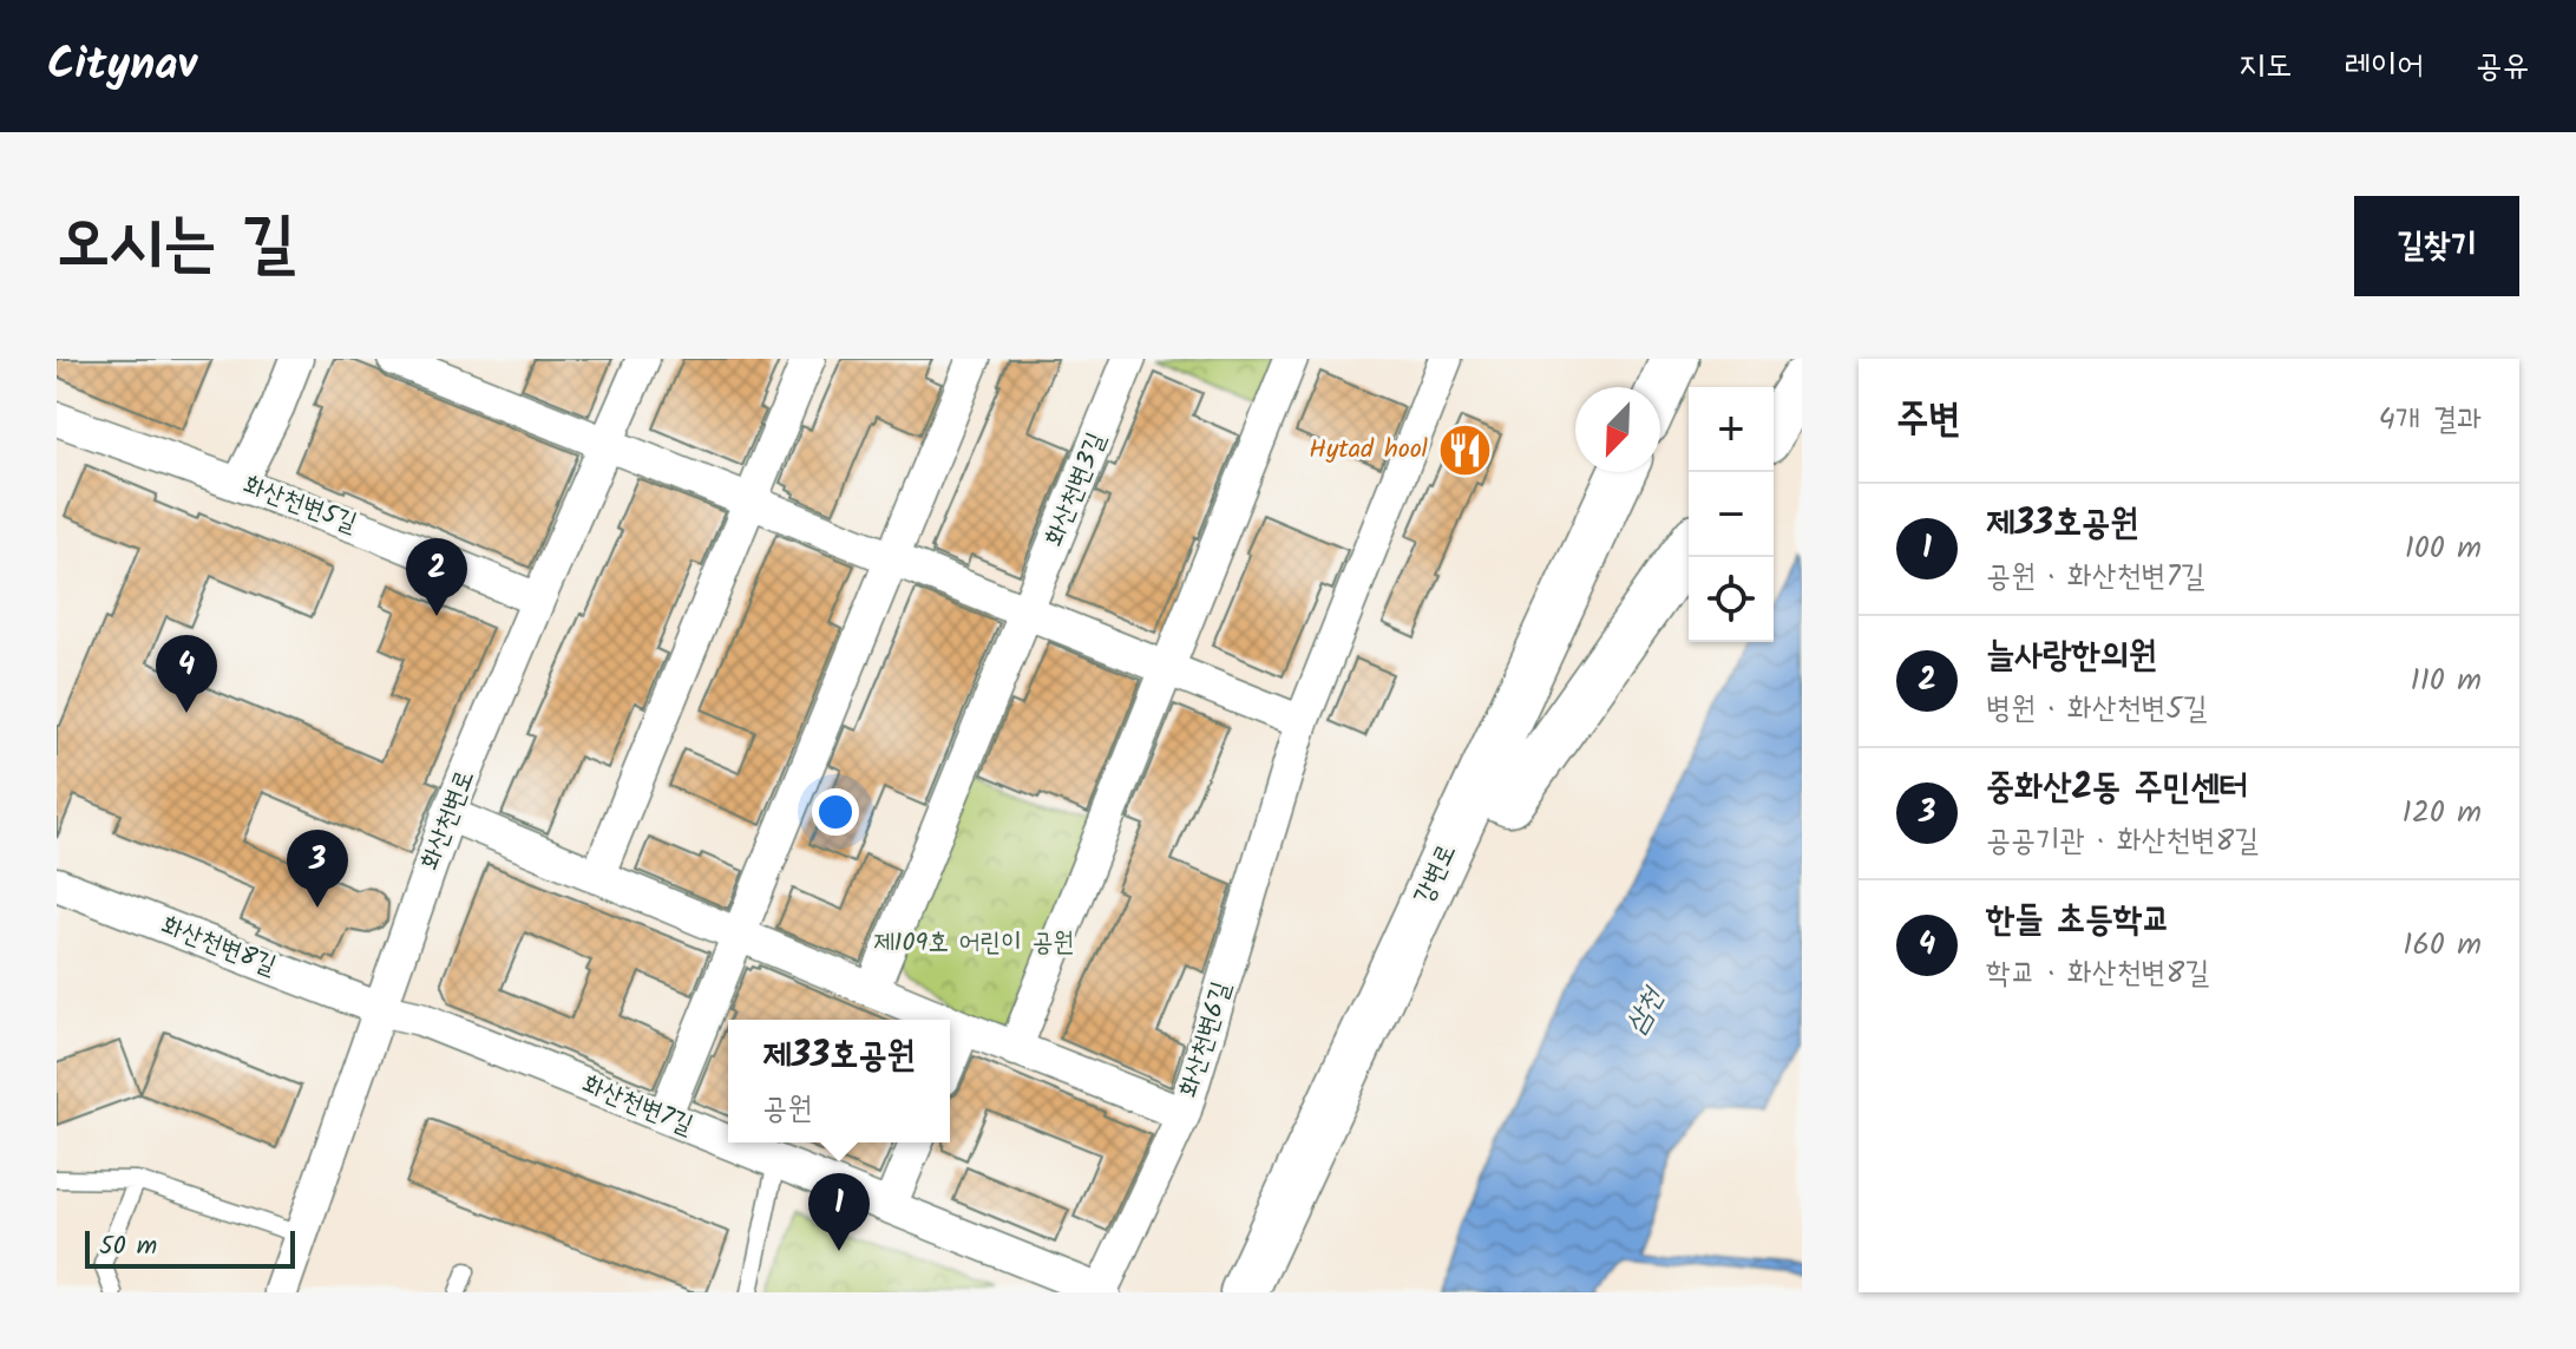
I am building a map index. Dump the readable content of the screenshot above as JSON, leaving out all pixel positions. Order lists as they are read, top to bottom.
{
  "streets": {
    "street": [
      "화산천변3길",
      "화산천변5길",
      "화산천변로",
      "강변로",
      "화산천변8길",
      "화산천변6길",
      "화산천변7길"
    ]
  },
  "crossings": [
    ["화산천변3길", "화산천변6길"],
    ["화산천변5길", "화산천변로"],
    ["화산천변로", "화산천변8길"],
    ["화산천변로", "화산천변6길"],
    ["화산천변로", "화산천변7길"],
    ["화산천변8길", "화산천변7길"]
  ],
  "water": ["삼천"],
  "parks": ["제109호 어린이 공원"],
  "places": {
    "restaurant": ["Hytad hool"]
  },
  "scale_bar": "50 m",
  "north": "bottom left",
  "page": {
    "header": "Citynav",
    "nav": ["지도", "레이어", "공유"],
    "title": "오시는 길",
    "buttons": "길찾기",
    "heading": ["주변", "4개 결과"],
    "map_buttons": ["+", "−"],
    "list": [
      {
        "mark": "1",
        "name": "제33호공원",
        "note": "공원 · 화산천변7길",
        "value": "100 m"
      },
      {
        "mark": "2",
        "name": "늘사랑한의원",
        "note": "병원 · 화산천변5길",
        "value": "110 m"
      },
      {
        "mark": "3",
        "name": "중화산2동 주민센터",
        "note": "공공기관 · 화산천변8길",
        "value": "120 m"
      },
      {
        "mark": "4",
        "name": "한들 초등학교",
        "note": "학교 · 화산천변8길",
        "value": "160 m"
      }
    ],
    "pins": [
      "2",
      "4",
      "3",
      "1"
    ],
    "popup": ["제33호공원", "공원"],
    "scale": "50 m"
  }
}
